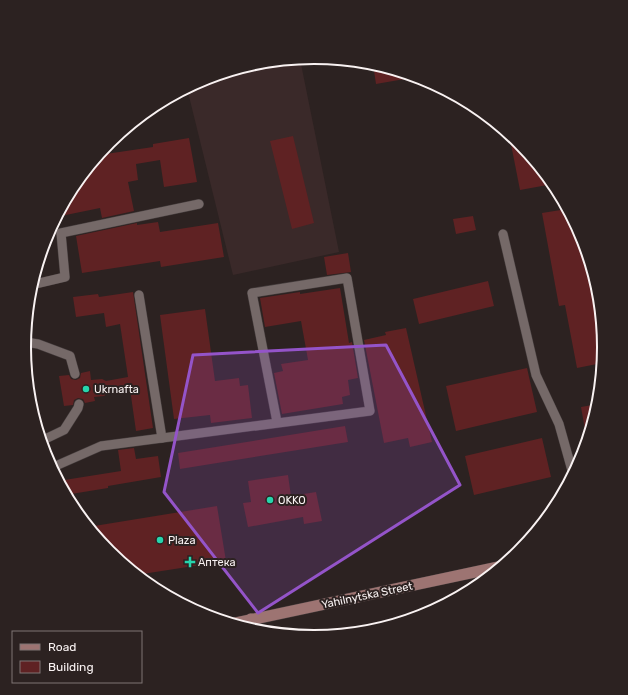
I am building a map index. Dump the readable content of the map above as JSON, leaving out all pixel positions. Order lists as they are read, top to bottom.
{
  "streets": {
    "main road": ["Yahilnytska Street"]
  },
  "places": {
    "other": ["Ukrnafta", "OKKO", "Plaza"],
    "health": ["Аптека"]
  },
  "legend": ["Road", "Building"]
}
